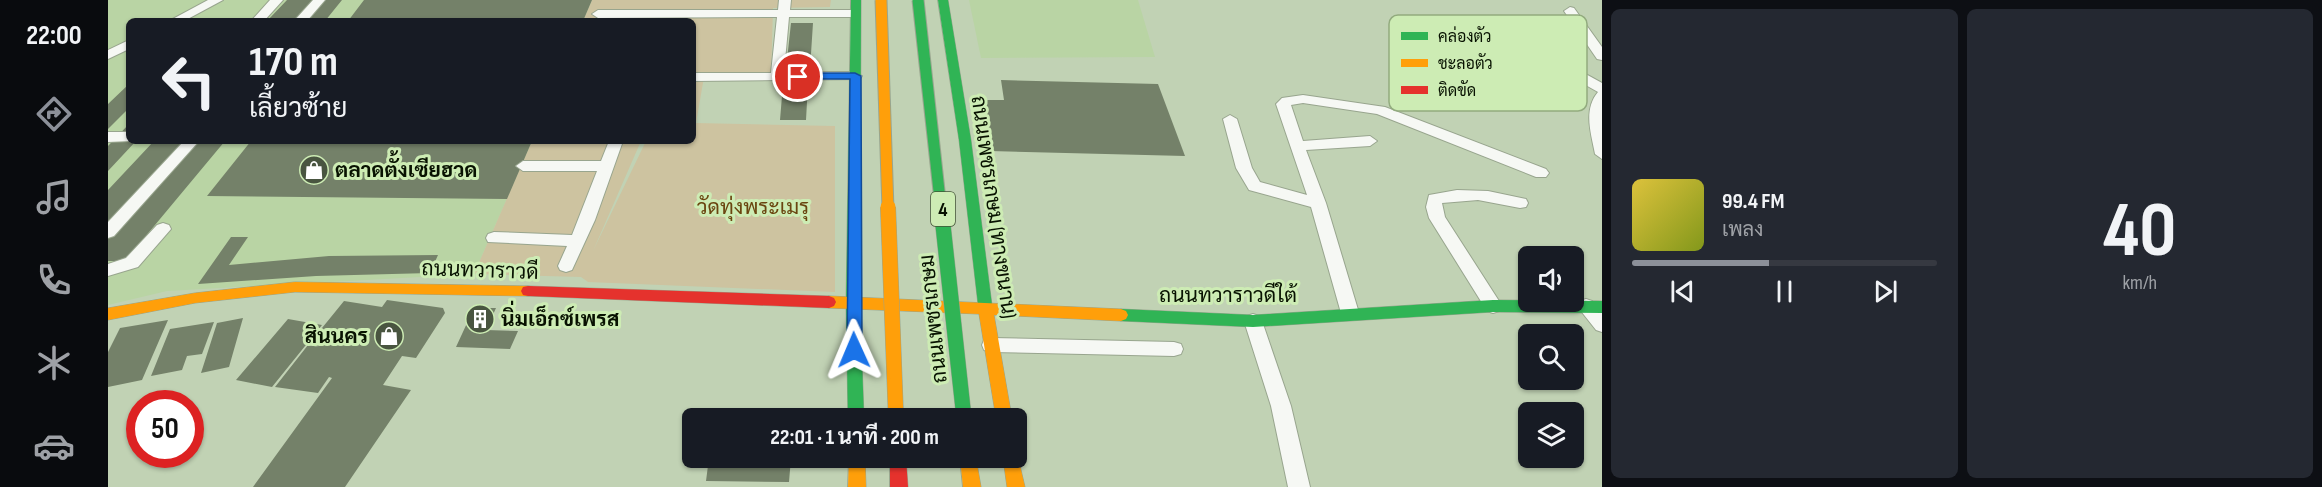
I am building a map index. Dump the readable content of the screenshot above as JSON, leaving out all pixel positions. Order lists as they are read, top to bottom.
{
  "streets": {
    "main road": [
      "ถนนเพชรเกษม (ทางขนาน)",
      "4",
      "ถนนทวาราวดี",
      "ถนนทวาราวดีใต้",
      "ถนนเพชรเกษม"
    ]
  },
  "crossings": [
    ["ถนนเพชรเกษม (ทางขนาน)", "ถนนทวาราวดีใต้"],
    ["ถนนทวาราวดี", "ถนนทวาราวดีใต้"]
  ],
  "parks": ["วัดทุ่งพระเมรุ"],
  "places": {
    "shop": ["ตลาดตั้งเซียฮวด", "สินนคร"],
    "building": ["นิ่มเอ็กซ์เพรส"]
  },
  "legend": ["คล่องตัว", "ชะลอตัว", "ติดขัด"],
  "page": {
    "tabs": "22:00",
    "tile": ["40", "km/h"],
    "turn": ["170 m", "เลี้ยวซ้าย"],
    "song": ["99.4 FM", "เพลง"],
    "limit": "50",
    "trip": "22:01 · 1 นาที · 200 m"
  }
}
